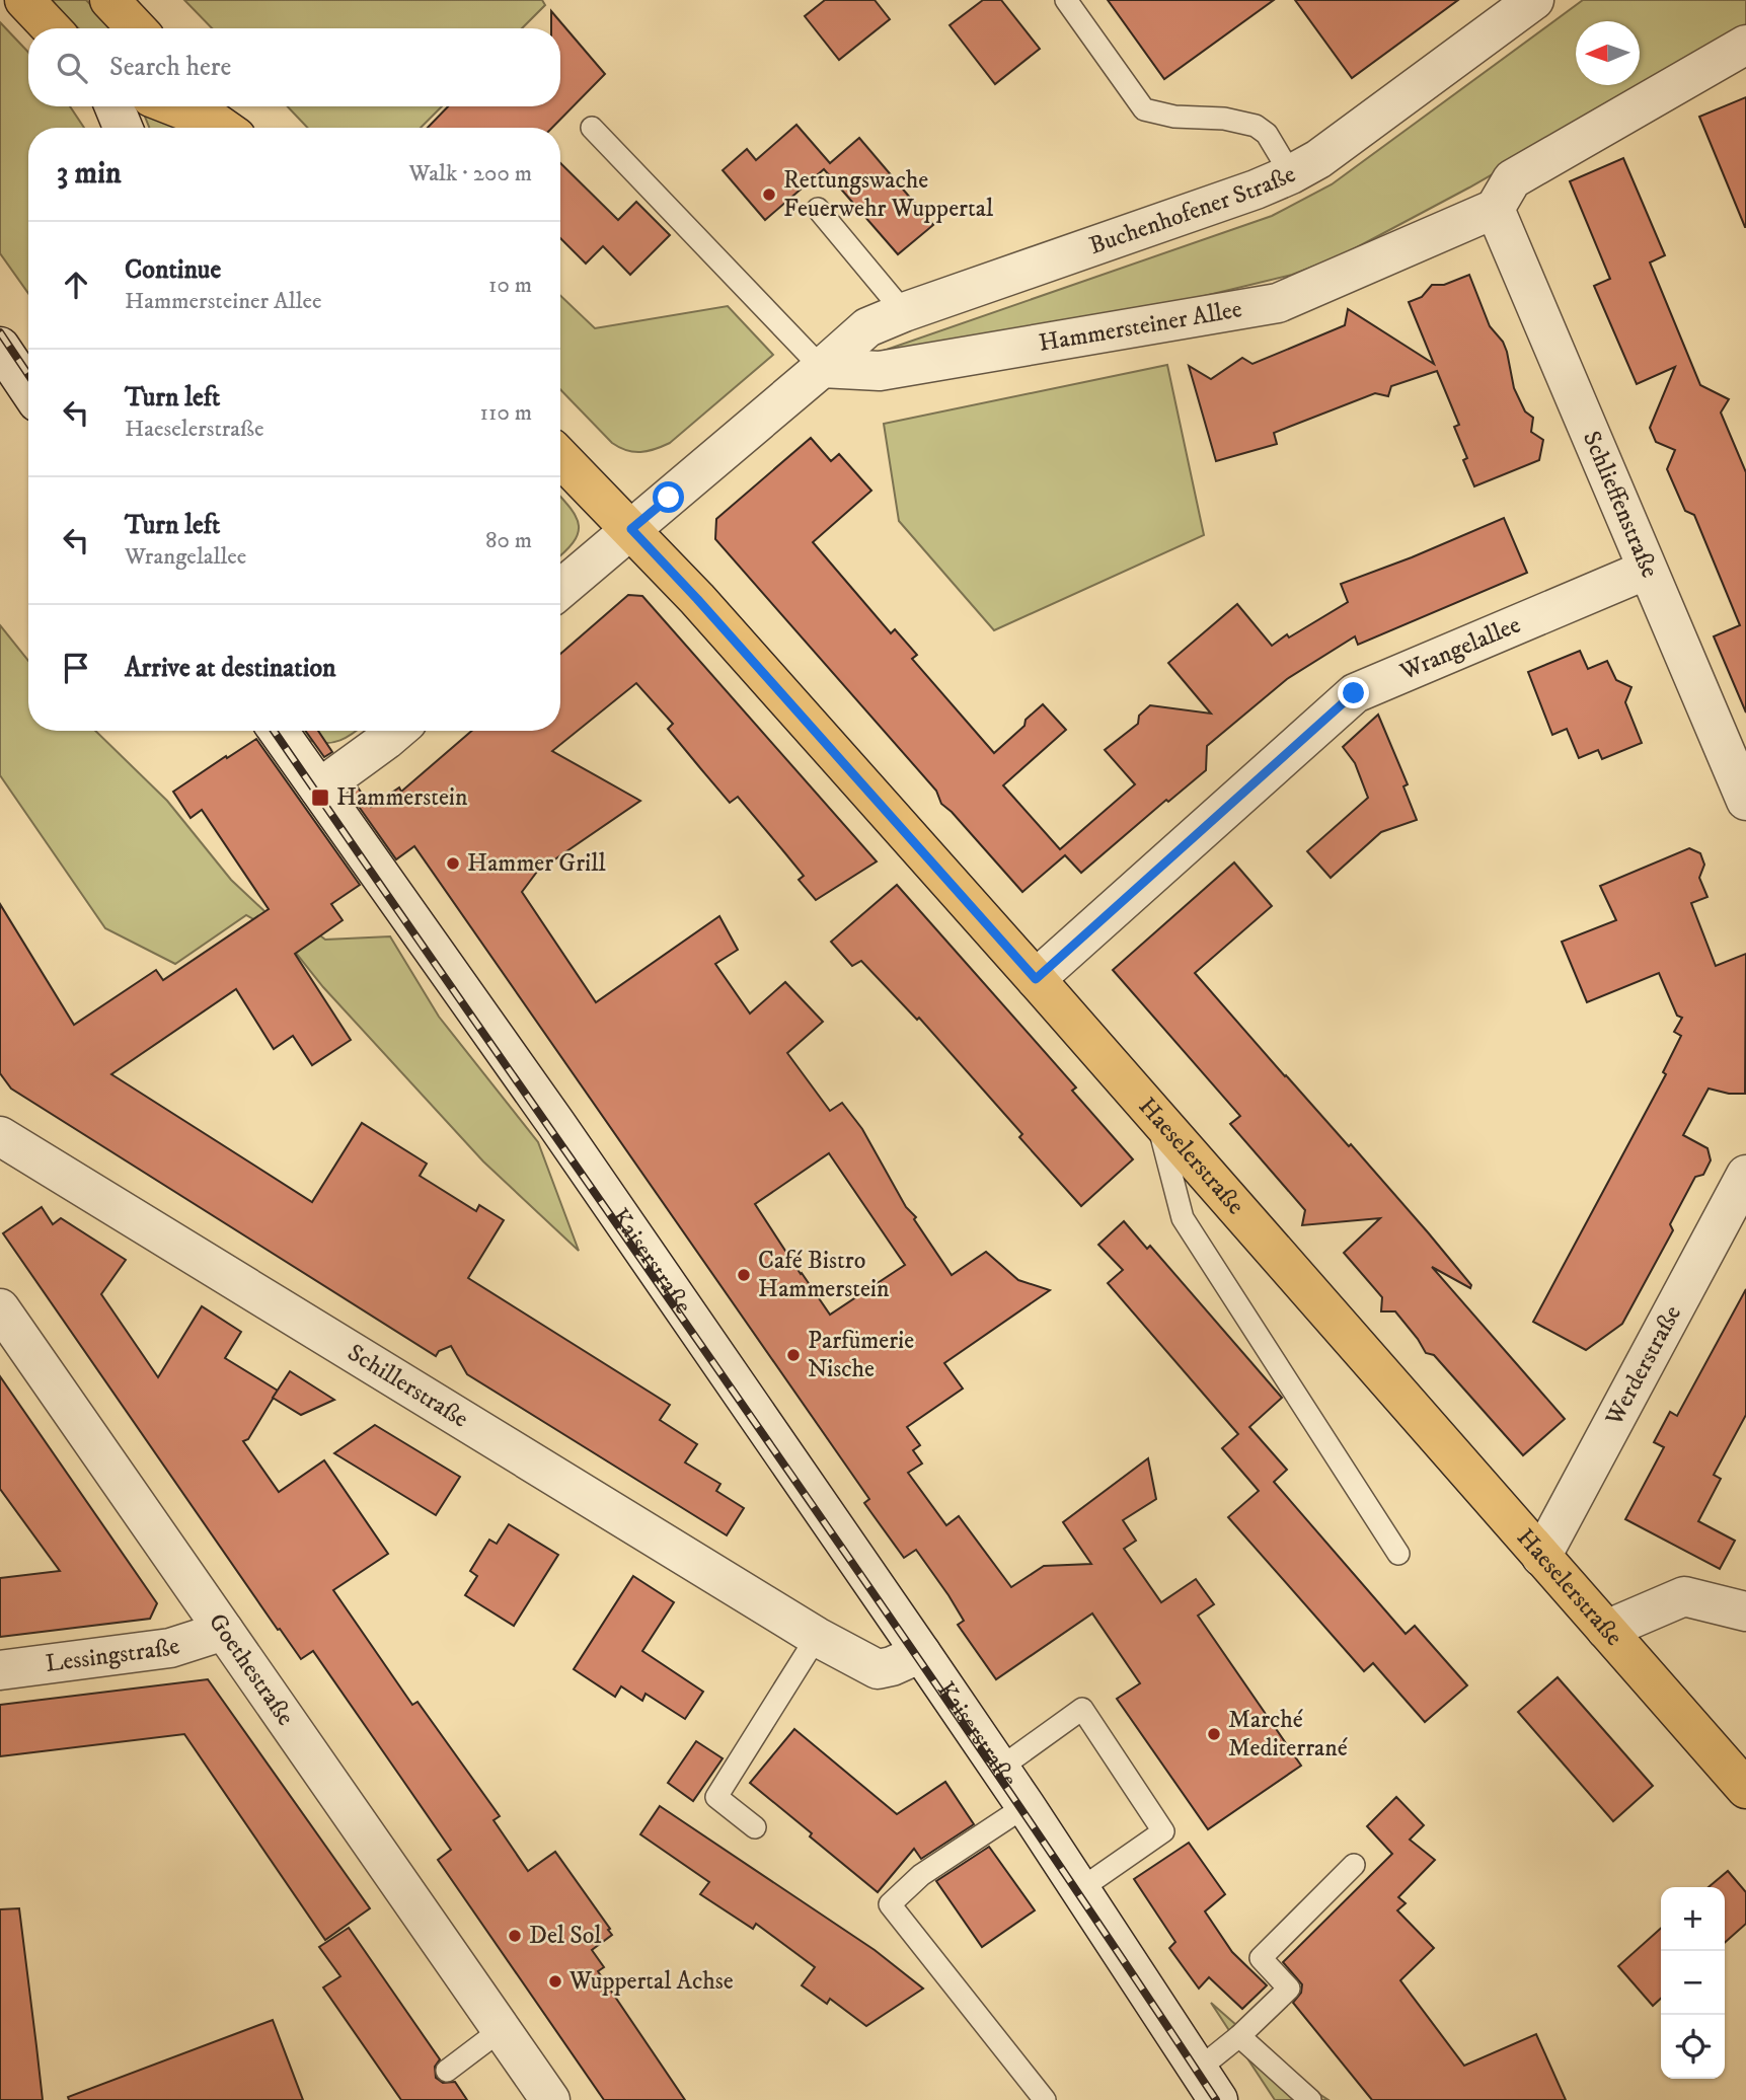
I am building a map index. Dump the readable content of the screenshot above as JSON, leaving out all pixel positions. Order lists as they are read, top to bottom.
{
  "streets": {
    "main road": ["Haeselerstraße"],
    "street": [
      "Buchenhofener Straße",
      "Hammersteiner Allee",
      "Schlieffenstraße",
      "Wrangelallee",
      "Kaiserstraße",
      "Werderstraße",
      "Schillerstraße",
      "Lessingstraße",
      "Goethestraße"
    ]
  },
  "crossings": [
    ["Buchenhofener Straße", "Hammersteiner Allee"],
    ["Hammersteiner Allee", "Schlieffenstraße"],
    ["Schlieffenstraße", "Wrangelallee"],
    ["Wrangelallee", "Haeselerstraße"],
    ["Haeselerstraße", "Werderstraße"],
    ["Kaiserstraße", "Schillerstraße"],
    ["Lessingstraße", "Goethestraße"]
  ],
  "places": {
    "other": [
      "Rettungswache Feuerwehr Wuppertal",
      "Hammer Grill",
      "Café Bistro Hammerstein",
      "Parfümerie Nische",
      "Marché Mediterrané",
      "Del Sol",
      "Wuppertal Achse"
    ],
    "transit": ["Hammerstein"]
  },
  "north": "left",
  "page": {
    "search": "Search here",
    "heading": ["3 min", "Walk · 200 m"],
    "list": [
      ["Continue", "Hammersteiner Allee", "10 m"],
      ["Turn left", "Haeselerstraße", "110 m"],
      ["Turn left", "Wrangelallee", "80 m"],
      "Arrive at destination"
    ],
    "map_buttons": ["+", "−"]
  }
}
